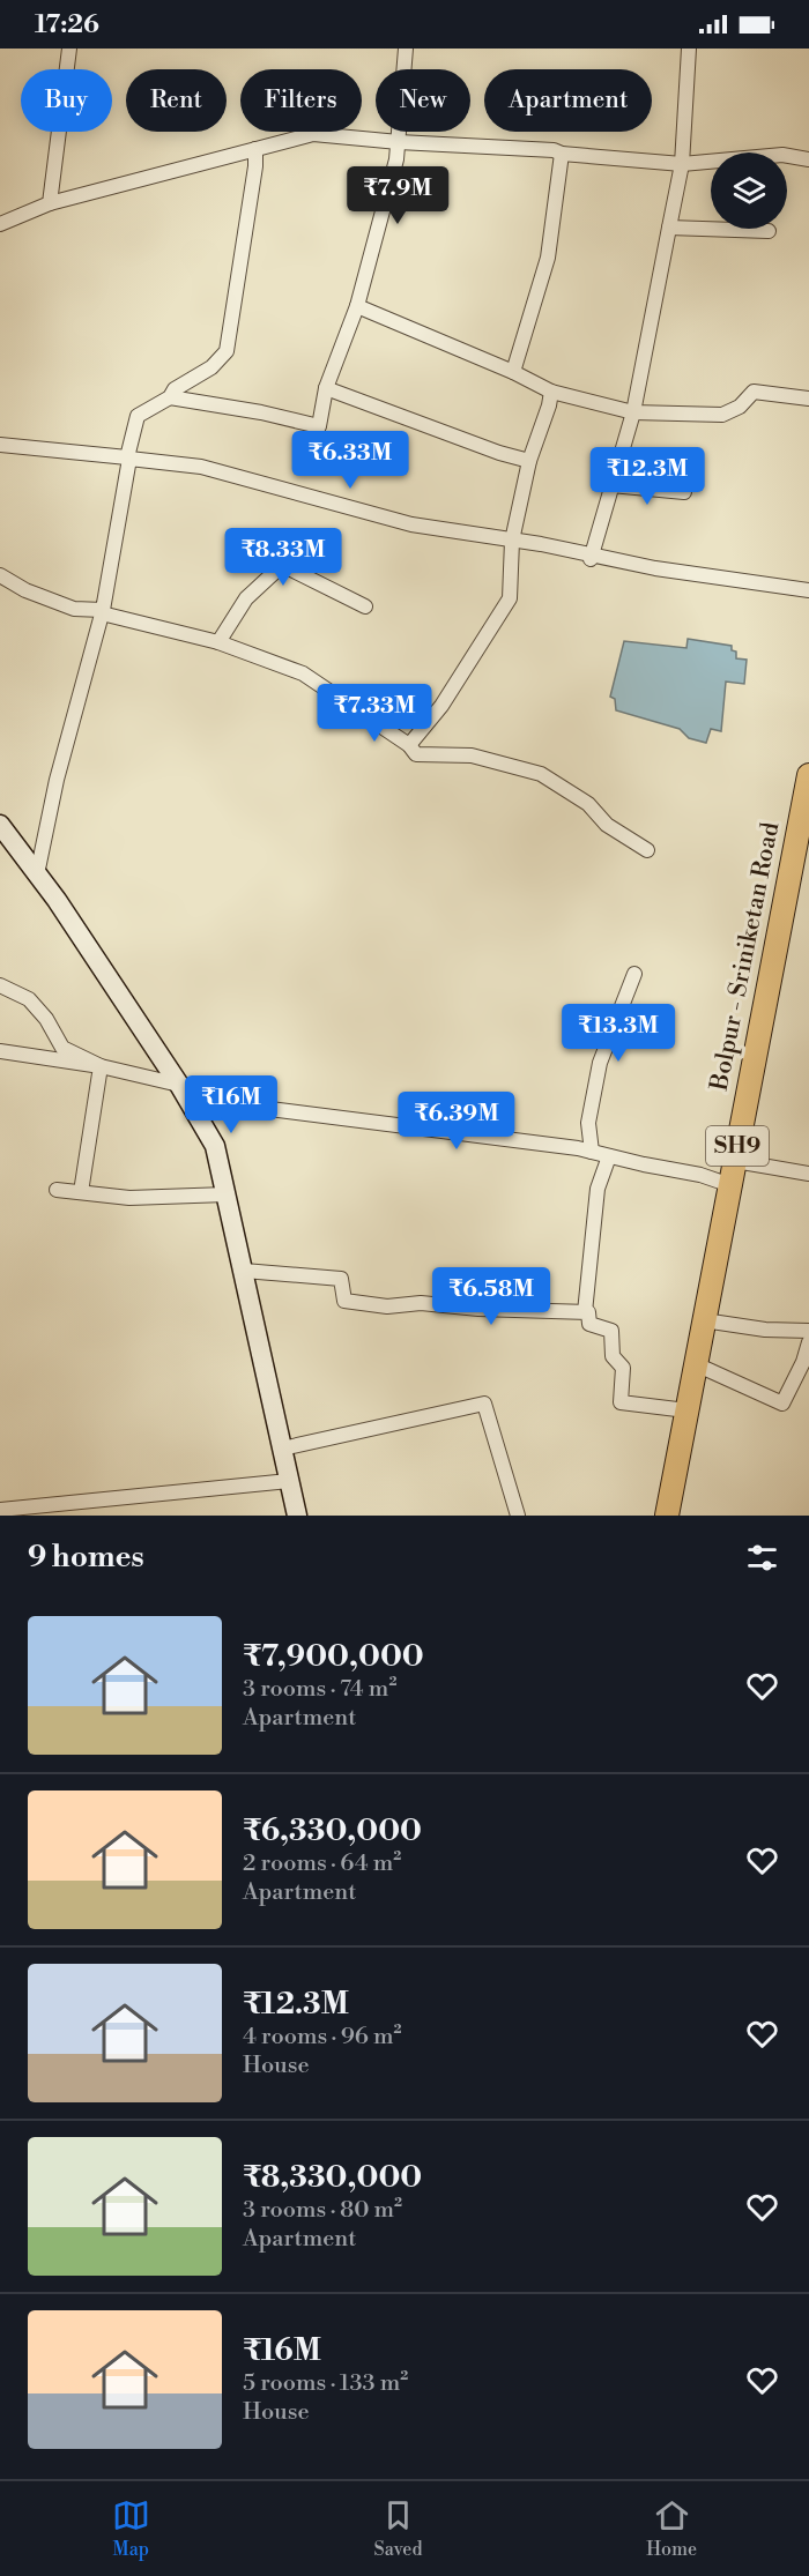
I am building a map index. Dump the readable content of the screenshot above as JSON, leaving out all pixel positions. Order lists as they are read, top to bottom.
{
  "streets": {
    "main road": ["Bolpur - Sriniketan Road", "SH9"]
  },
  "page": {
    "status": "17:26",
    "chip": [
      "Buy",
      "Rent",
      "Filters",
      "New",
      "Apartment"
    ],
    "price": [
      "₹7.9M",
      "₹6.33M",
      "₹12.3M",
      "₹8.33M",
      "₹7.33M",
      "₹13.3M",
      "₹16M",
      "₹6.39M",
      "₹6.58M"
    ],
    "heading": "9 homes",
    "list": [
      {
        "name": "₹7,900,000",
        "note": "3 rooms · 74 m² · Apartment"
      },
      {
        "name": "₹6,330,000",
        "note": "2 rooms · 64 m² · Apartment"
      },
      {
        "name": "₹12.3M",
        "note": "4 rooms · 96 m² · House"
      },
      {
        "name": "₹8,330,000",
        "note": "3 rooms · 80 m² · Apartment"
      },
      {
        "name": "₹16M",
        "note": "5 rooms · 133 m² · House"
      }
    ],
    "tabs": ["Map", "Saved", "Home"]
  }
}
